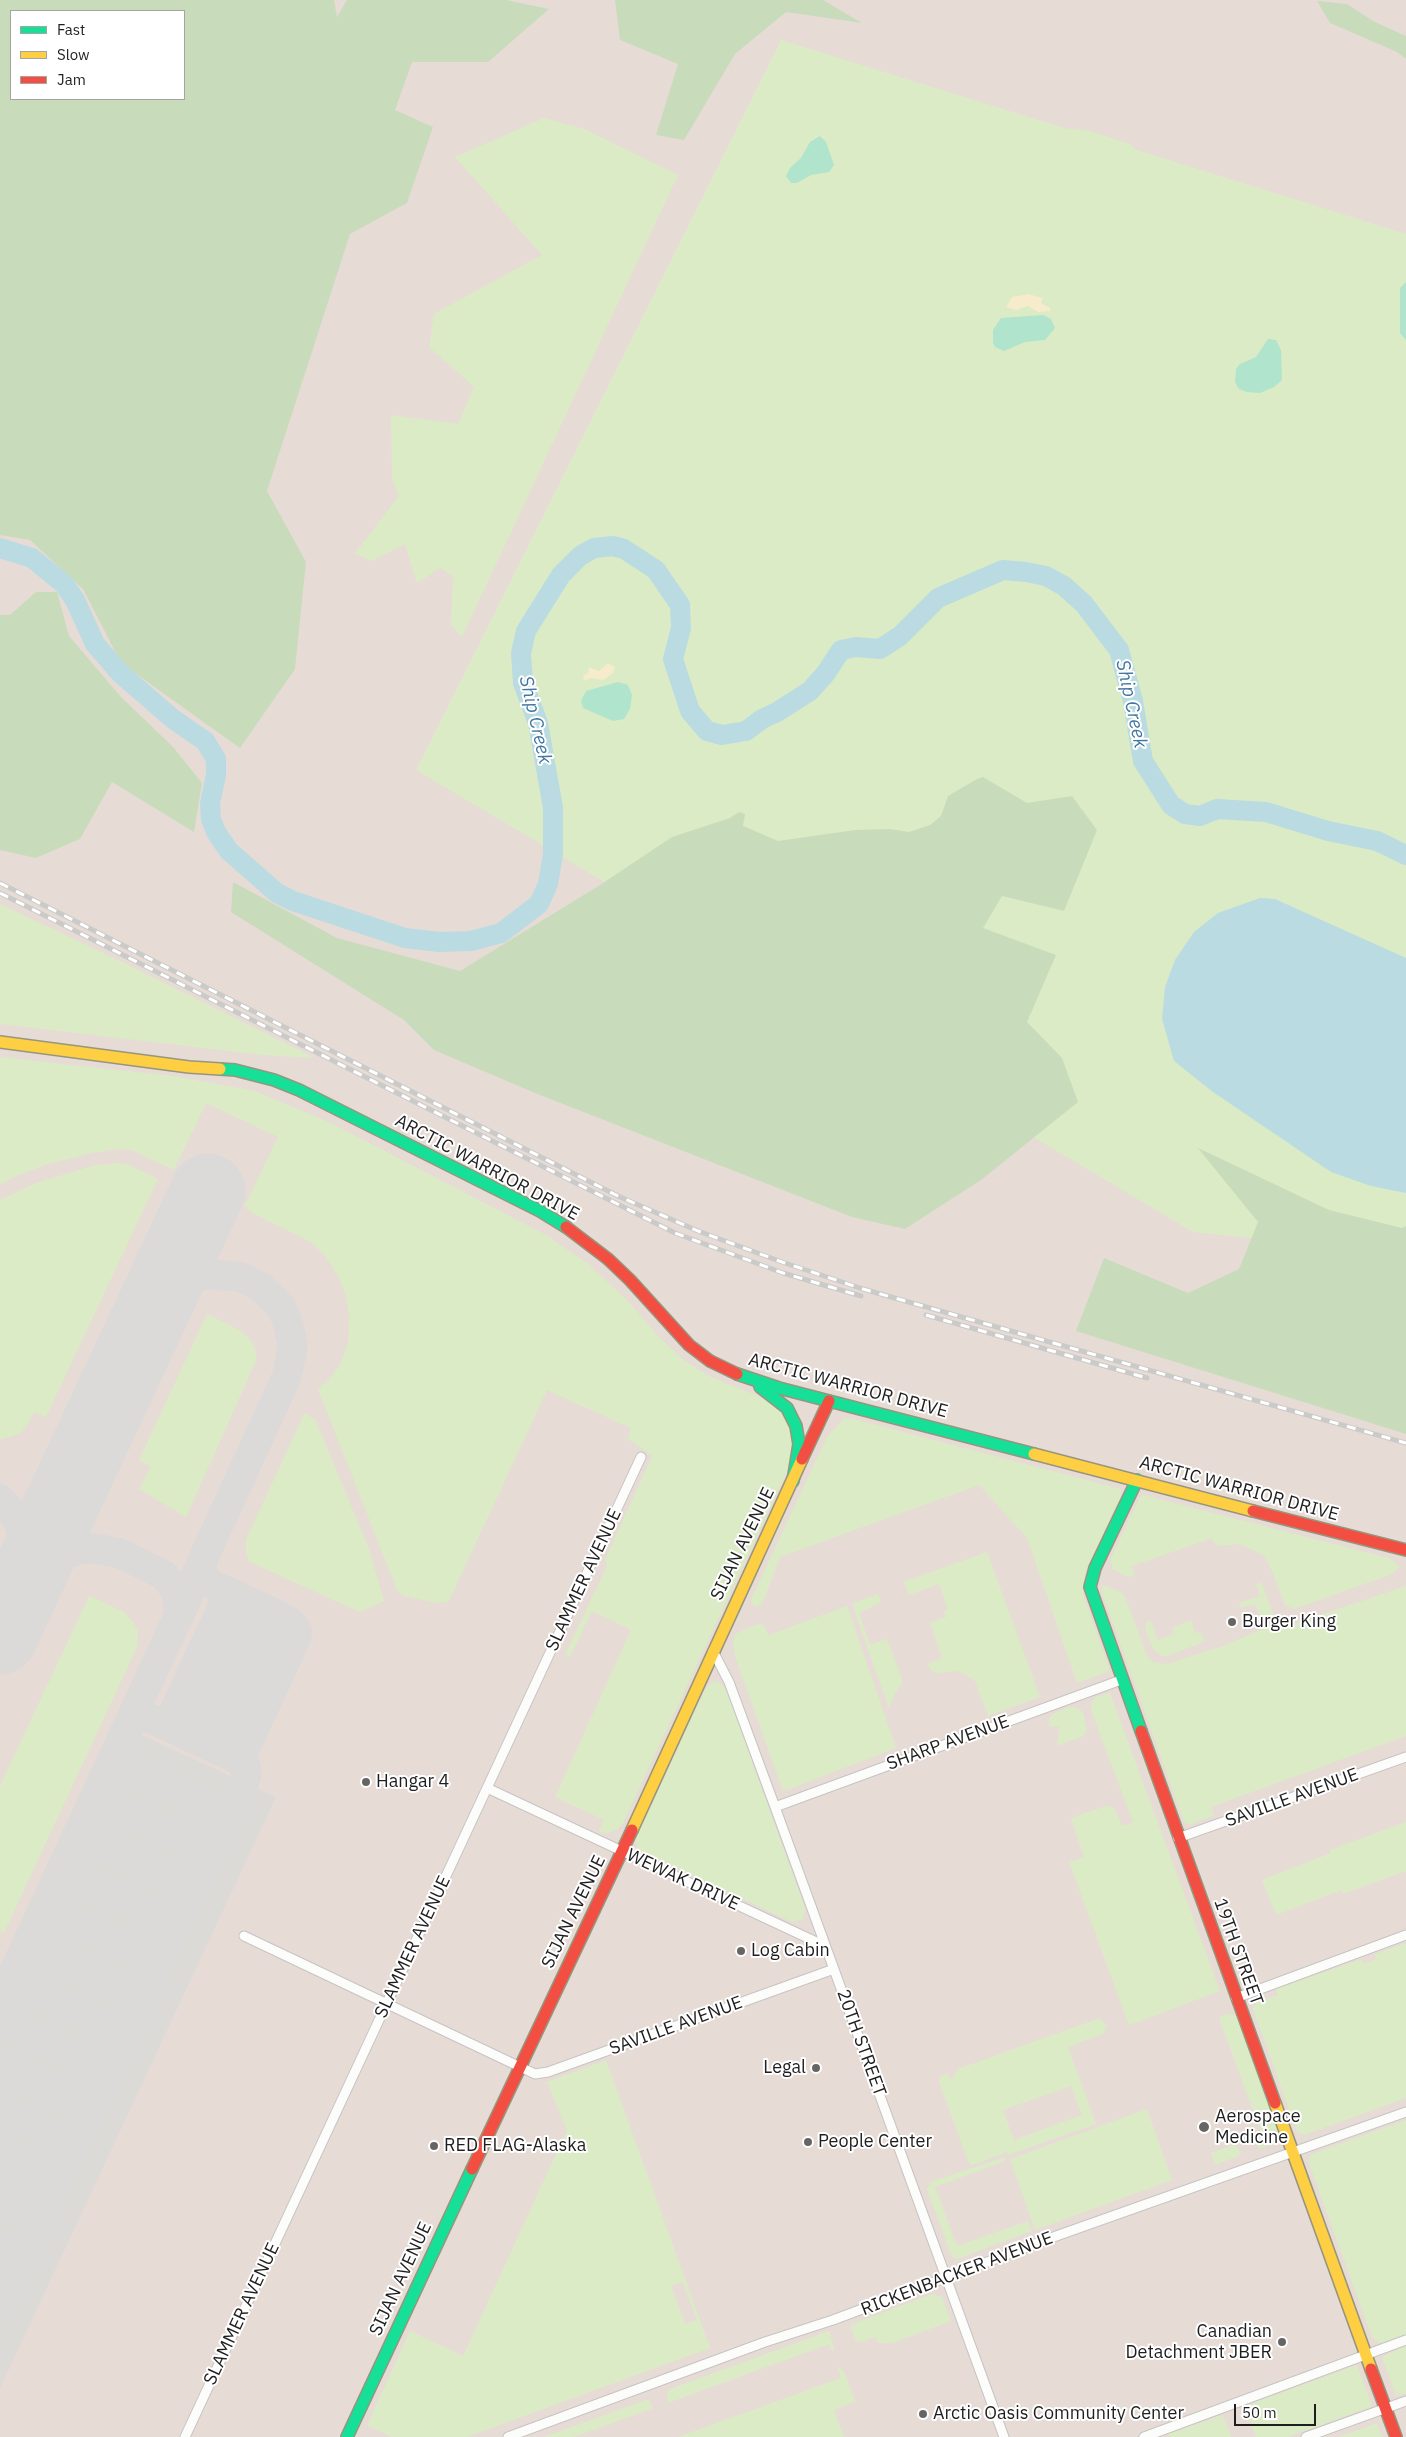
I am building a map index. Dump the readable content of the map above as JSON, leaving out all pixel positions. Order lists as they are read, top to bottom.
{
  "streets": {
    "street": [
      "ARCTIC WARRIOR DRIVE",
      "SIJAN AVENUE",
      "SLAMMER AVENUE",
      "SHARP AVENUE",
      "SAVILLE AVENUE",
      "WEWAK DRIVE",
      "19TH STREET",
      "20TH STREET",
      "RICKENBACKER AVENUE"
    ]
  },
  "crossings": [
    ["ARCTIC WARRIOR DRIVE", "SIJAN AVENUE"],
    ["ARCTIC WARRIOR DRIVE", "19TH STREET"],
    ["SIJAN AVENUE", "SAVILLE AVENUE"],
    ["SIJAN AVENUE", "WEWAK DRIVE"],
    ["SIJAN AVENUE", "20TH STREET"],
    ["SLAMMER AVENUE", "SAVILLE AVENUE"],
    ["SLAMMER AVENUE", "WEWAK DRIVE"],
    ["SHARP AVENUE", "19TH STREET"],
    ["SHARP AVENUE", "20TH STREET"],
    ["SAVILLE AVENUE", "19TH STREET"],
    ["SAVILLE AVENUE", "20TH STREET"],
    ["WEWAK DRIVE", "20TH STREET"],
    ["19TH STREET", "RICKENBACKER AVENUE"],
    ["20TH STREET", "RICKENBACKER AVENUE"]
  ],
  "water": ["Ship Creek"],
  "places": [
    "Burger King",
    "Hangar 4",
    "Log Cabin",
    "Legal",
    "Aerospace Medicine",
    "People Center",
    "RED FLAG-Alaska",
    "Canadian Detachment JBER",
    "Arctic Oasis Community Center"
  ],
  "legend": ["Fast", "Slow", "Jam"],
  "scale_bar": "50 m"
}
